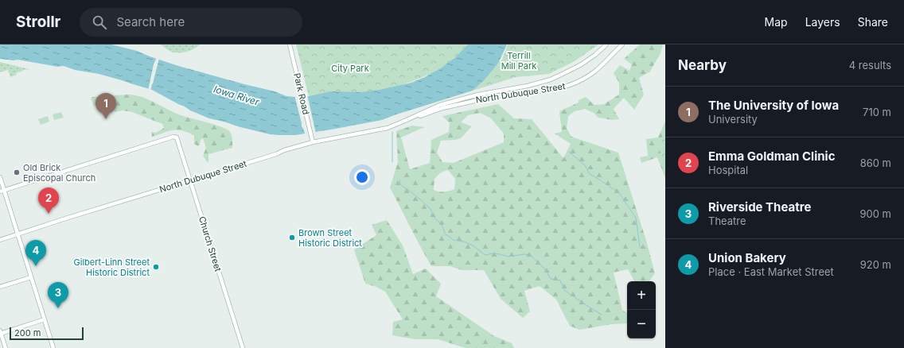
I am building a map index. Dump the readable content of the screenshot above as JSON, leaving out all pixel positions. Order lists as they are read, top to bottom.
{
  "streets": {
    "main road": ["North Dubuque Street", "Park Road", "Church Street"]
  },
  "crossings": [
    ["North Dubuque Street", "Park Road"],
    ["North Dubuque Street", "Church Street"]
  ],
  "water": ["Iowa River"],
  "parks": ["Terrill Mill Park", "City Park"],
  "places": ["Old Brick Episcopal Church", "Brown Street Historic District", "Gilbert-Linn Street Historic District"],
  "scale_bar": "200 m",
  "page": {
    "header": "Strollr",
    "search": "Search here",
    "nav": ["Map", "Layers", "Share"],
    "heading": ["Nearby", "4 results"],
    "list": [
      {
        "mark": "1",
        "name": "The University of Iowa",
        "note": "University",
        "value": "710 m"
      },
      {
        "mark": "2",
        "name": "Emma Goldman Clinic",
        "note": "Hospital",
        "value": "860 m"
      },
      {
        "mark": "3",
        "name": "Riverside Theatre",
        "note": "Theatre",
        "value": "900 m"
      },
      {
        "mark": "4",
        "name": "Union Bakery",
        "note": "Place · East Market Street",
        "value": "920 m"
      }
    ],
    "pins": [
      "1",
      "2",
      "4",
      "3"
    ],
    "map_buttons": ["+", "−"],
    "scale": "200 m"
  }
}
